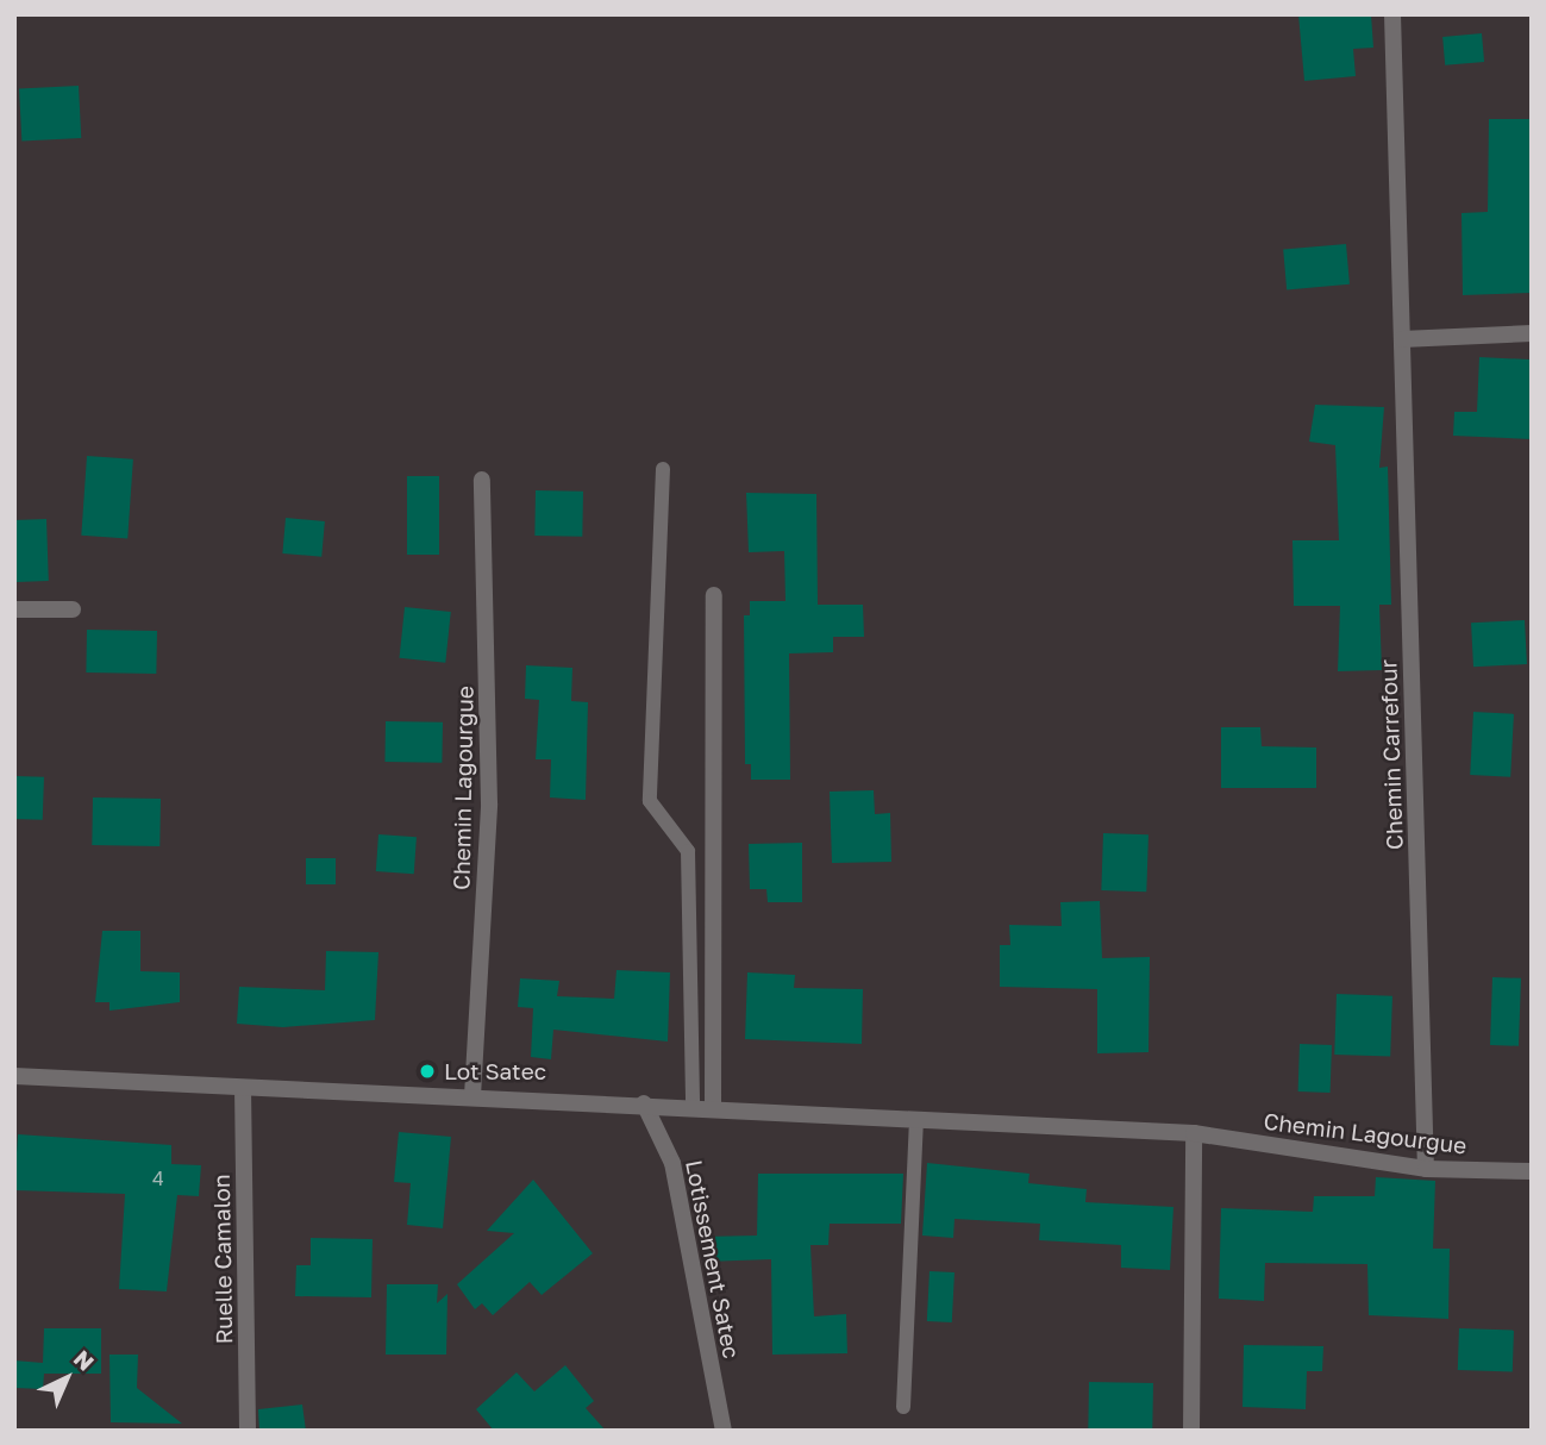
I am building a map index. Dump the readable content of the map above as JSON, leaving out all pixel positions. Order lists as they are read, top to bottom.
{
  "streets": {
    "street": [
      "Chemin Carrefour",
      "Chemin Lagourgue",
      "Ruelle Camalon",
      "Lotissement Satec"
    ]
  },
  "crossings": [
    ["Chemin Carrefour", "Chemin Lagourgue"],
    ["Chemin Lagourgue", "Ruelle Camalon"],
    ["Chemin Lagourgue", "Lotissement Satec"]
  ],
  "places": ["Lot Satec"],
  "house_numbers": ["4"],
  "north": "top right"
}
